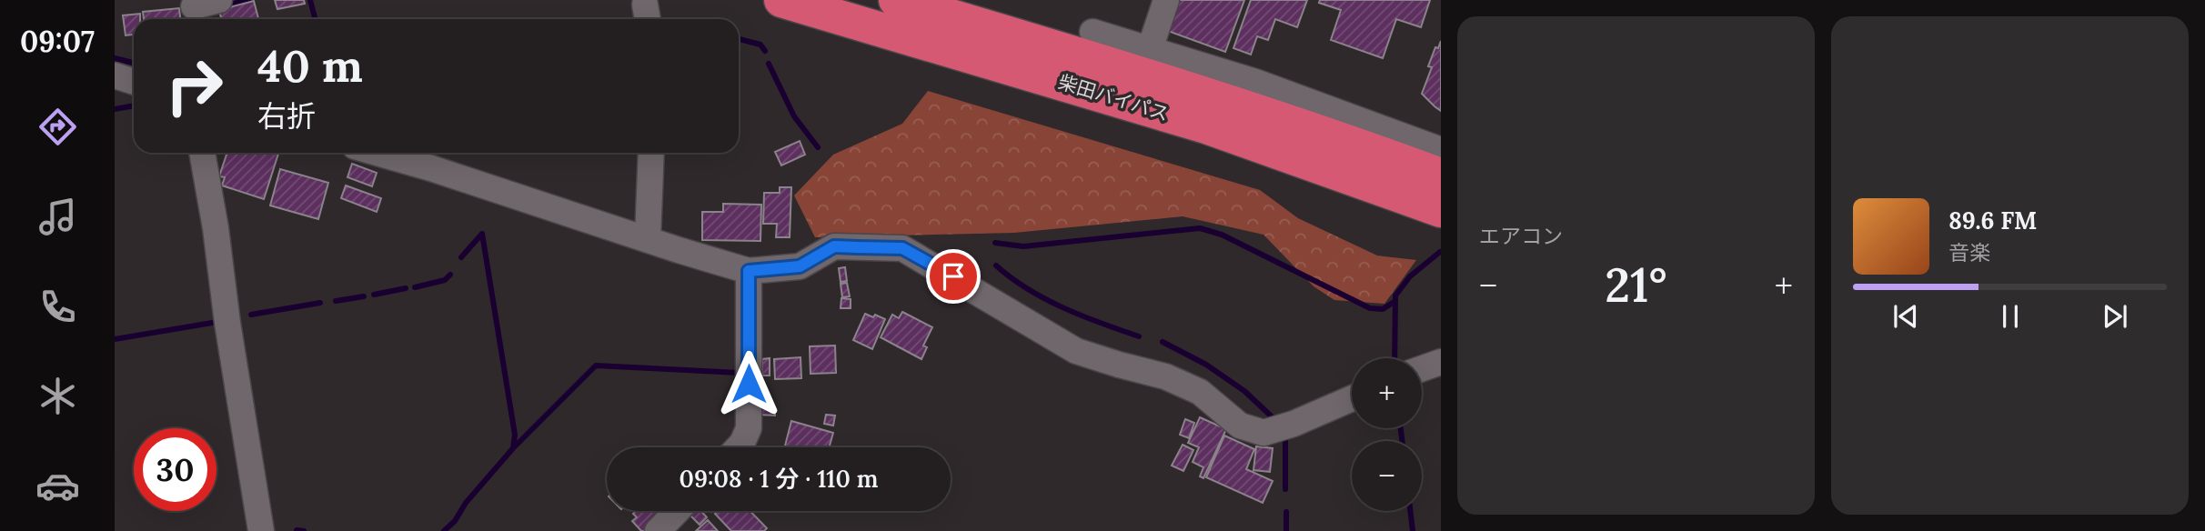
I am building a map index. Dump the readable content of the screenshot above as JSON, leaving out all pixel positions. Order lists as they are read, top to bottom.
{
  "streets": {
    "highway": ["柴田バイパス"]
  },
  "page": {
    "tabs": "09:07",
    "tile": "エアコン",
    "turn": ["40 m", "右折"],
    "song": ["89.6 FM", "音楽"],
    "heat": ["−", "21°", "+"],
    "map_buttons": ["+", "−"],
    "limit": "30",
    "trip": "09:08 · 1 分 · 110 m"
  }
}
